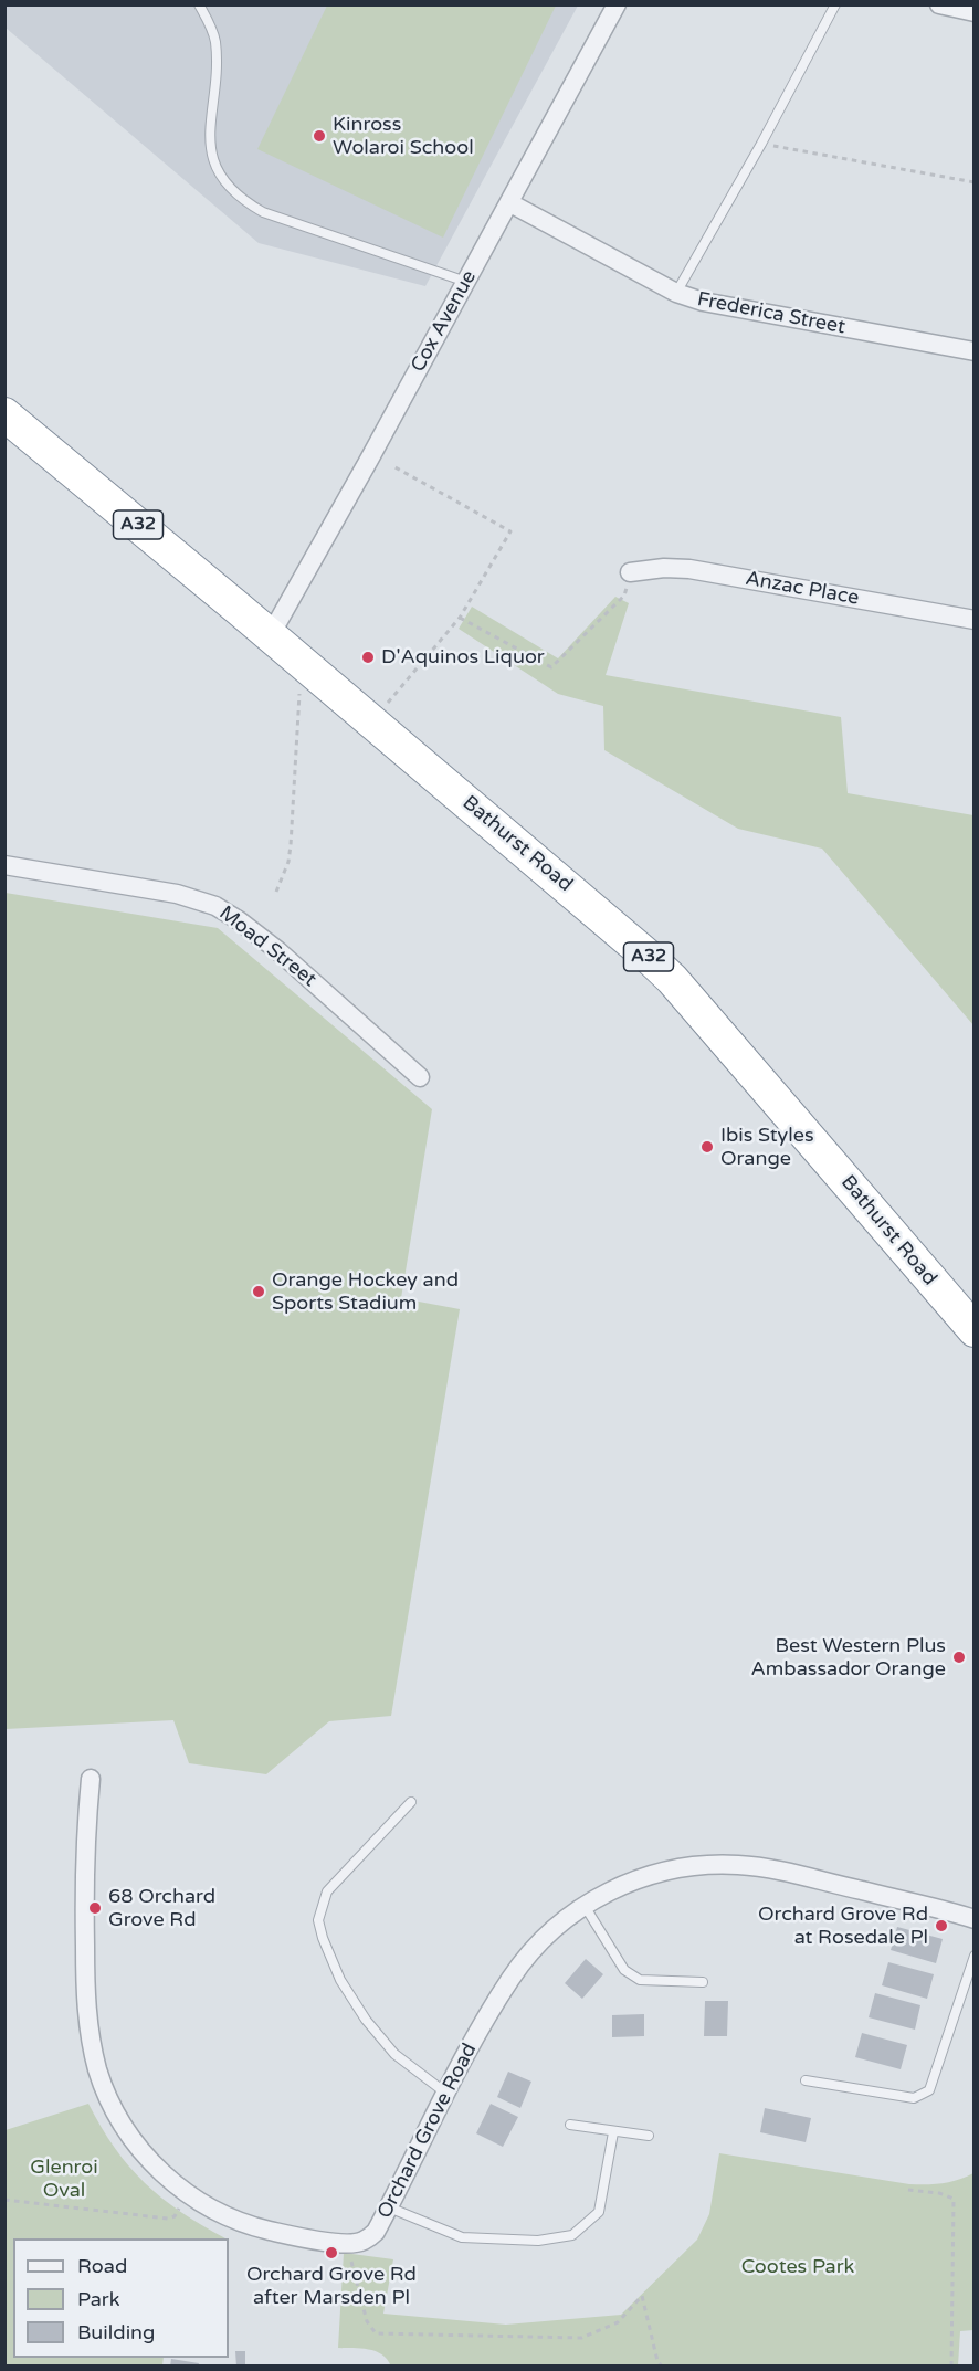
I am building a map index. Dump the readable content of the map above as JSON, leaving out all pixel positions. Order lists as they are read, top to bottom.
{
  "streets": {
    "highway": ["A32", "Bathurst Road"],
    "street": [
      "Frederica Street",
      "Cox Avenue",
      "Anzac Place",
      "Moad Street",
      "Orchard Grove Road"
    ]
  },
  "crossings": [
    ["Frederica Street", "Cox Avenue"],
    ["Cox Avenue", "Bathurst Road"]
  ],
  "parks": ["Glenroi Oval", "Cootes Park"],
  "places": [
    "Kinross Wolaroi School",
    "D'Aquinos Liquor",
    "Ibis Styles Orange",
    "Orange Hockey and Sports Stadium",
    "Best Western Plus Ambassador Orange",
    "68 Orchard Grove Rd",
    "Orchard Grove Rd at Rosedale Pl",
    "Orchard Grove Rd after Marsden Pl"
  ],
  "legend": ["Road", "Park", "Building"]
}
